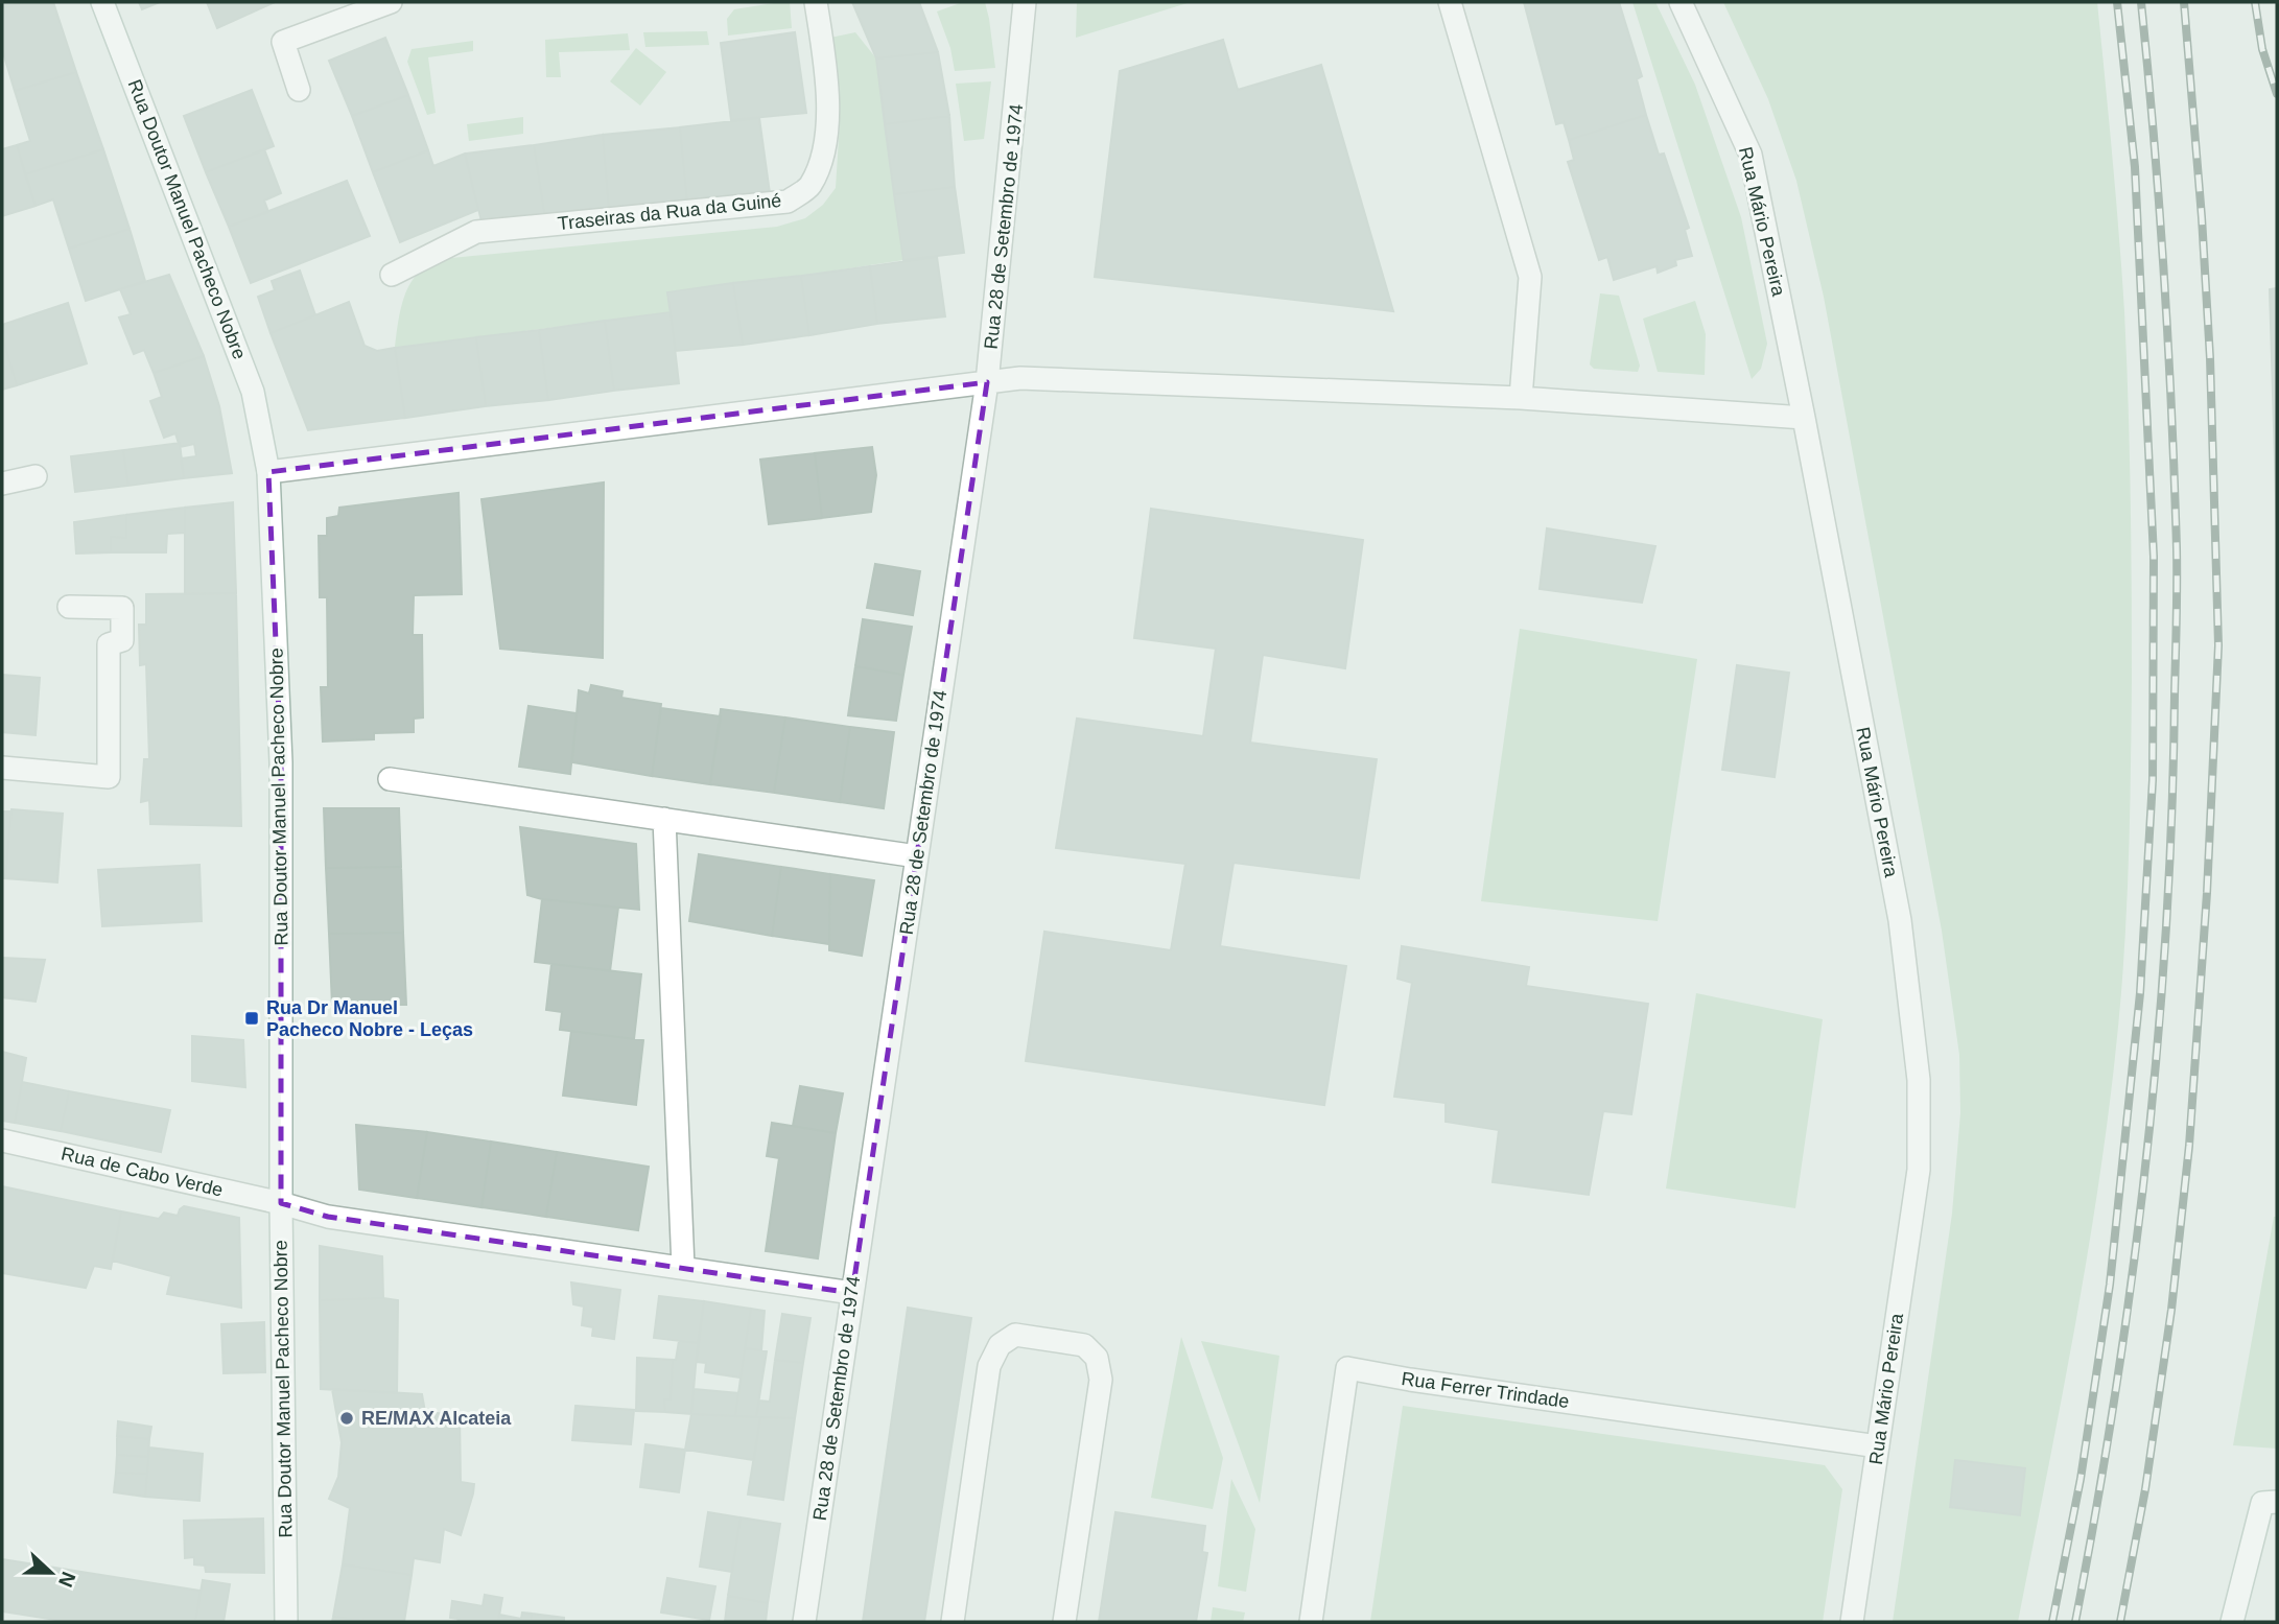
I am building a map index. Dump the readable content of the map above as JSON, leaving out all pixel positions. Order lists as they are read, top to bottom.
{
  "streets": {
    "street": [
      "Traseiras da Rua da Guiné",
      "Rua Doutor Manuel Pacheco Nobre",
      "Rua Mário Pereira",
      "Rua 28 de Setembro de 1974",
      "Rua de Cabo Verde",
      "Rua Ferrer Trindade"
    ]
  },
  "crossings": [
    ["Rua Doutor Manuel Pacheco Nobre", "Rua de Cabo Verde"],
    ["Rua Mário Pereira", "Rua Ferrer Trindade"],
    ["Rua 28 de Setembro de 1974", "Rua de Cabo Verde"]
  ],
  "places": {
    "transit": ["Rua Dr Manuel Pacheco Nobre - Leças"],
    "other": ["RE/MAX Alcateia"]
  },
  "north": "right"
}
